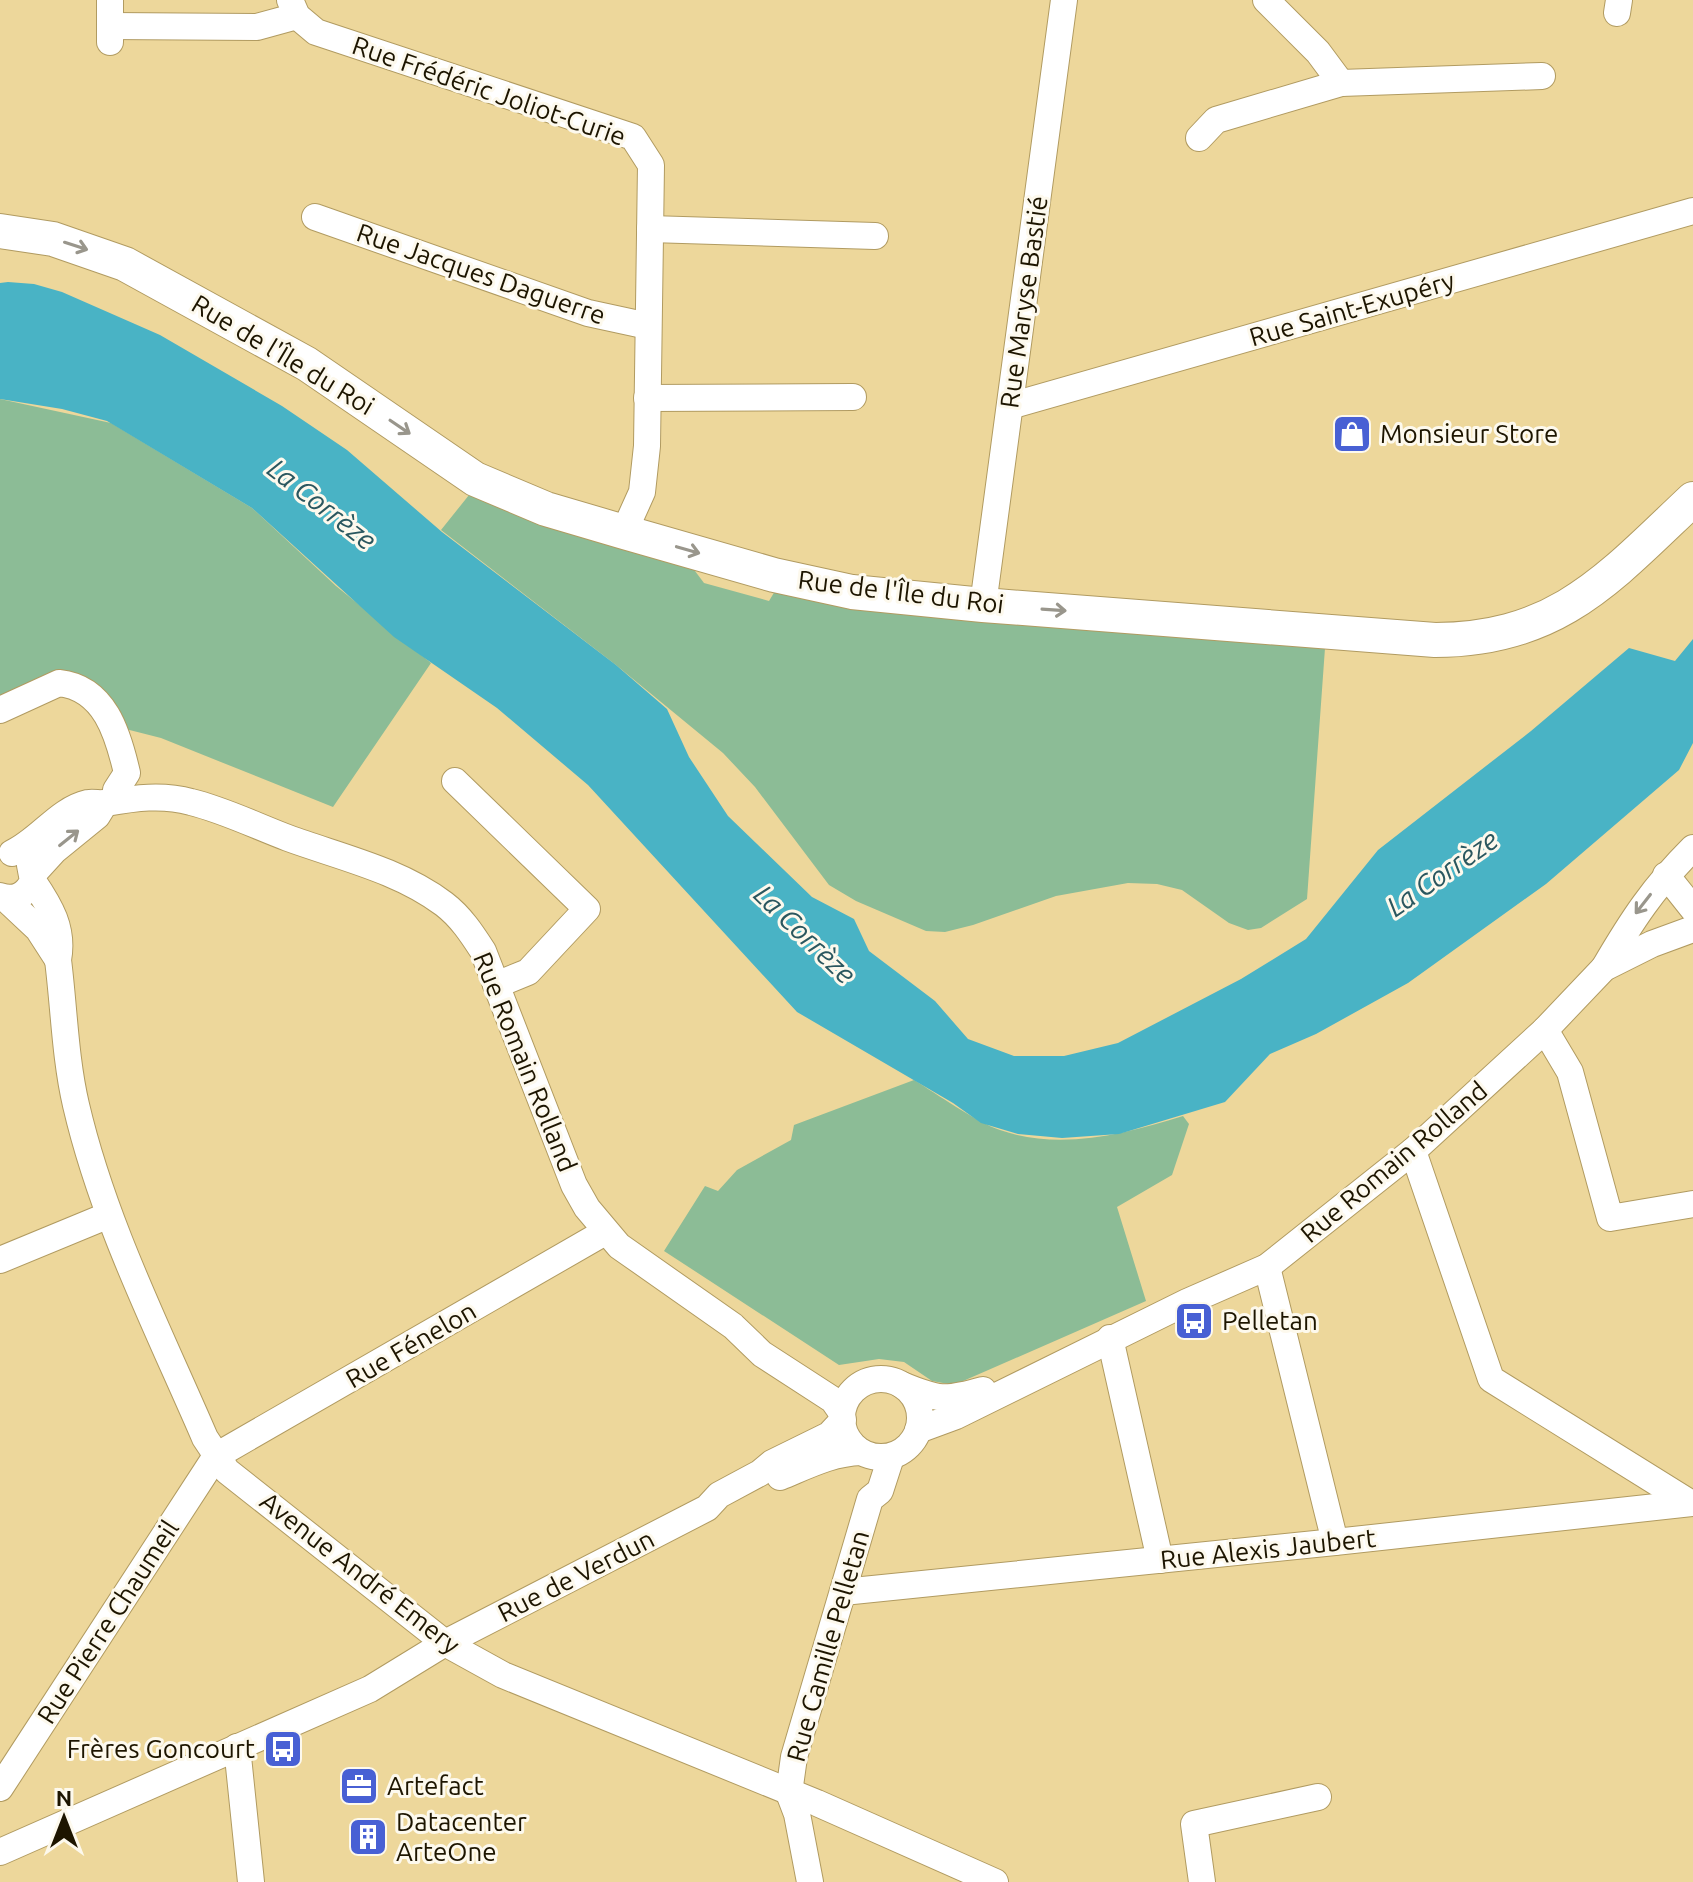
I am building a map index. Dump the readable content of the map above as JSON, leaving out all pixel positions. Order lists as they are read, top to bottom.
{
  "streets": {
    "main road": ["Rue de l'Île du Roi"],
    "street": [
      "Rue Frédéric Joliot-Curie",
      "Rue Jacques Daguerre",
      "Rue Maryse Bastié",
      "Rue Saint-Exupéry",
      "Rue Romain Rolland",
      "Rue Fénelon",
      "Rue Alexis Jaubert",
      "Avenue André Emery",
      "Rue de Verdun",
      "Rue Pierre Chaumeil",
      "Rue Camille Pelletan"
    ]
  },
  "crossings": [
    ["Rue Frédéric Joliot-Curie", "Rue Jacques Daguerre"],
    ["Rue Frédéric Joliot-Curie", "Rue de l'Île du Roi"],
    ["Rue Maryse Bastié", "Rue Saint-Exupéry"],
    ["Rue Maryse Bastié", "Rue de l'Île du Roi"],
    ["Rue Romain Rolland", "Rue Fénelon"],
    ["Rue Romain Rolland", "Avenue André Emery"],
    ["Rue Romain Rolland", "Rue de Verdun"],
    ["Rue Romain Rolland", "Rue Camille Pelletan"],
    ["Rue Fénelon", "Avenue André Emery"],
    ["Rue Fénelon", "Rue Pierre Chaumeil"],
    ["Rue Alexis Jaubert", "Rue Camille Pelletan"],
    ["Avenue André Emery", "Rue de Verdun"],
    ["Avenue André Emery", "Rue Pierre Chaumeil"],
    ["Avenue André Emery", "Rue Camille Pelletan"],
    ["Rue de Verdun", "Rue Camille Pelletan"]
  ],
  "one_way": ["Rue de l'Île du Roi"],
  "water": ["La Corrèze"],
  "places": {
    "shop": ["Monsieur Store"],
    "bus stop": ["Pelletan", "Frères Goncourt"],
    "office": ["Artefact"],
    "building": ["Datacenter ArteOne"]
  },
  "north": "top"
}
